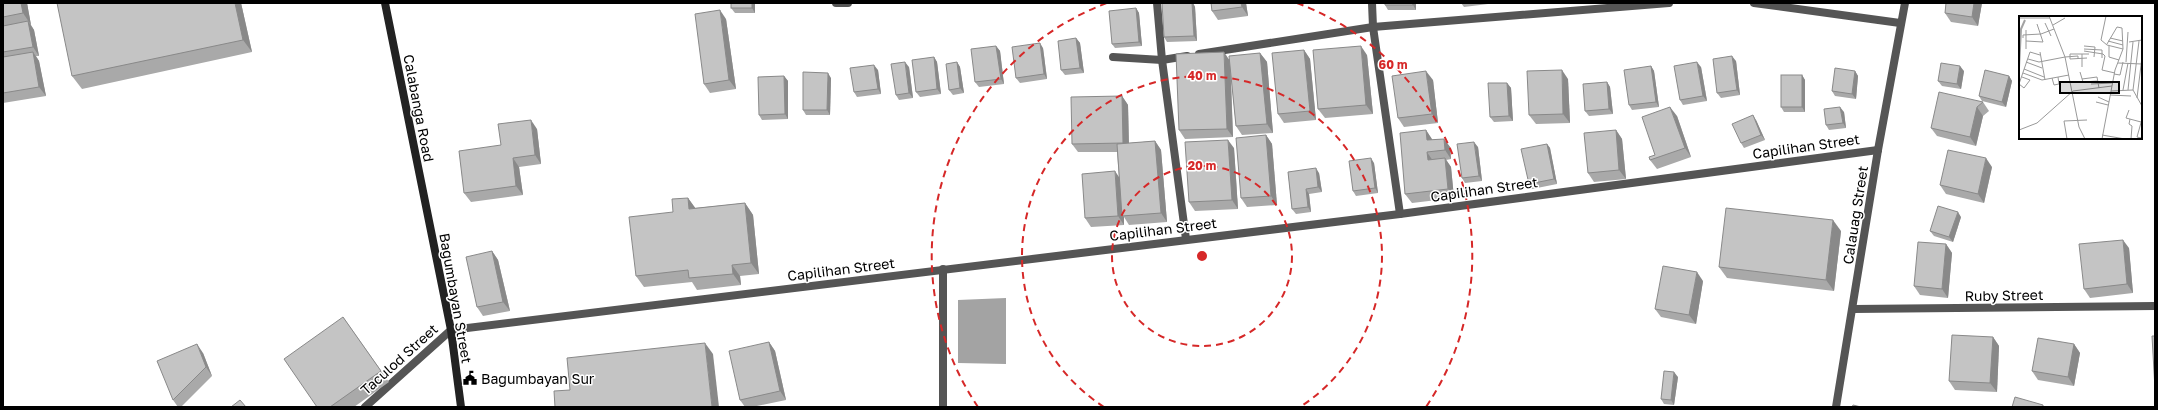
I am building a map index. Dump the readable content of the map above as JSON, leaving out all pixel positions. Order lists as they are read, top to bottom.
{
  "streets": {
    "main road": ["Calabanga Road", "Bagumbayan Street"],
    "street": [
      "Capilihan Street",
      "Calauag Street",
      "Ruby Street",
      "Taculod Street"
    ]
  },
  "crossings": [
    ["Calabanga Road", "Bagumbayan Street"],
    ["Capilihan Street", "Calauag Street"],
    ["Capilihan Street", "Bagumbayan Street"],
    ["Capilihan Street", "Taculod Street"],
    ["Calauag Street", "Ruby Street"],
    ["Bagumbayan Street", "Taculod Street"]
  ],
  "places": {
    "public building": ["Bagumbayan Sur"]
  },
  "rings": ["60 m", "40 m", "20 m"]
}
